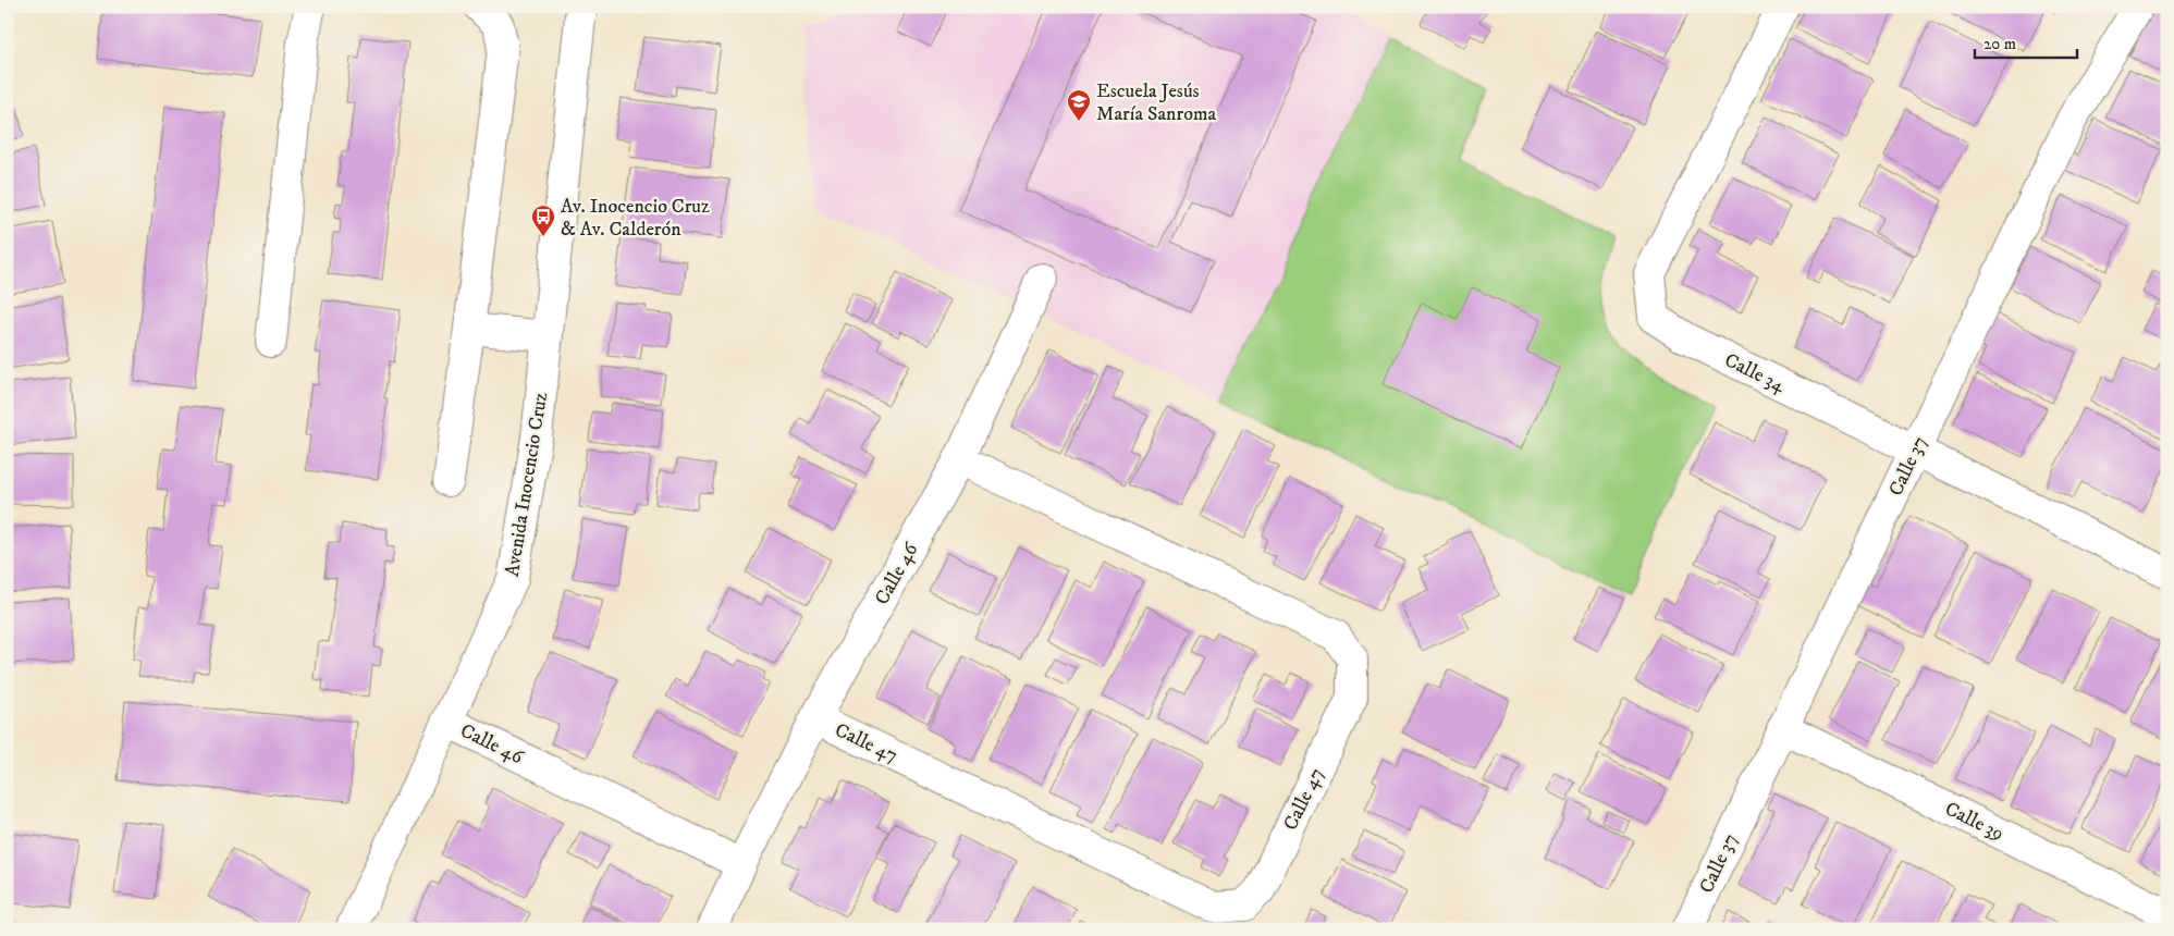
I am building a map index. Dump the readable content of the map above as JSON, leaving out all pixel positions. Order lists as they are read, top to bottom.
{
  "streets": {
    "street": [
      "Calle 34",
      "Calle 37",
      "Avenida Inocencio Cruz",
      "Calle 46",
      "Calle 47",
      "Calle 39"
    ]
  },
  "crossings": [
    ["Calle 34", "Calle 37"],
    ["Calle 37", "Calle 39"],
    ["Avenida Inocencio Cruz", "Calle 46"],
    ["Calle 46", "Calle 47"]
  ],
  "places": {
    "school or university": ["Escuela Jesús María Sanroma"],
    "bus stop": ["Av. Inocencio Cruz & Av. Calderón"]
  },
  "scale_bar": "20 m"
}
